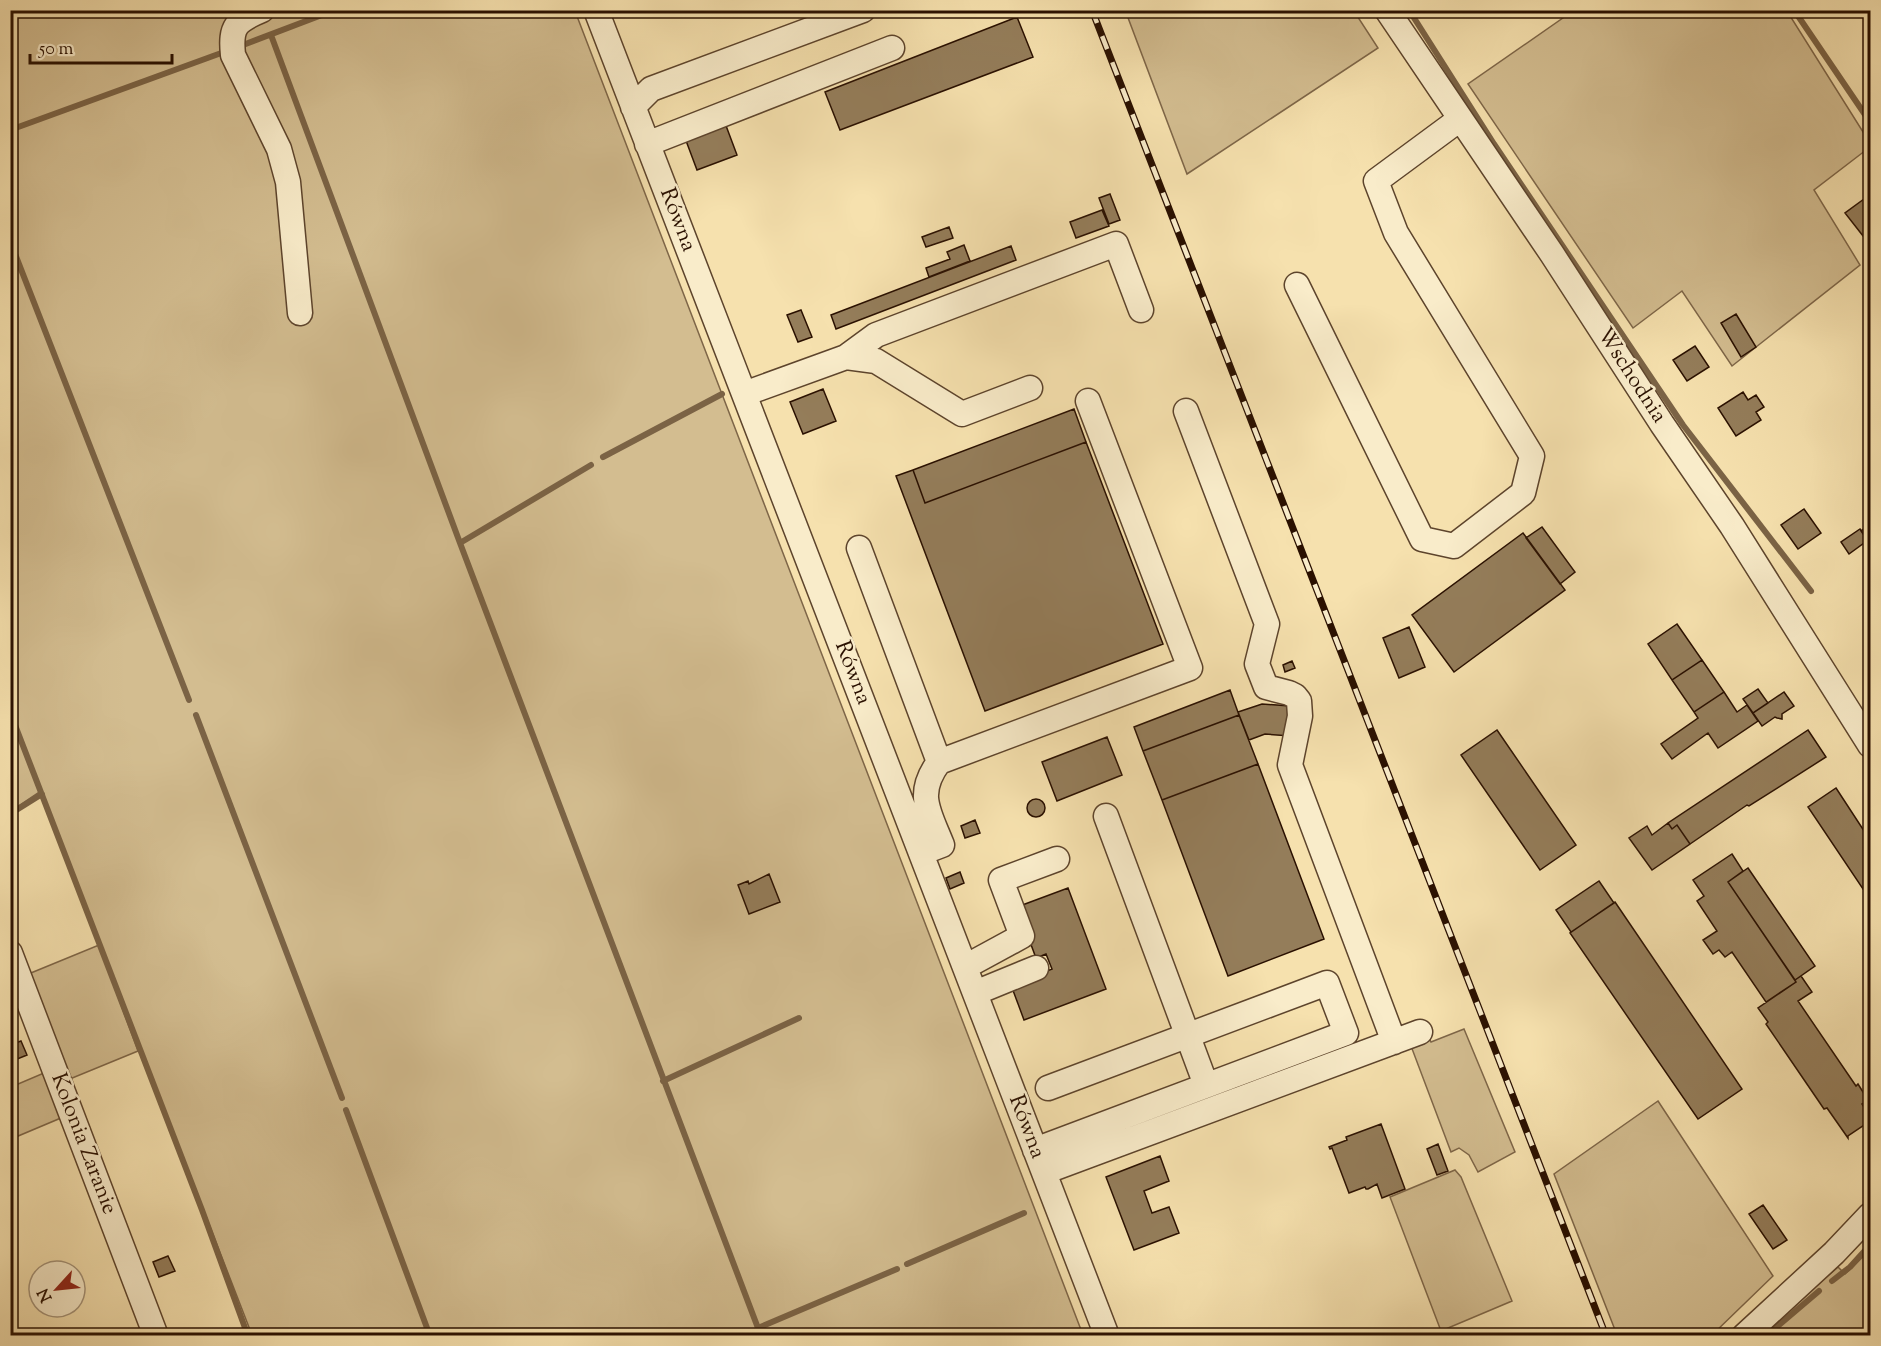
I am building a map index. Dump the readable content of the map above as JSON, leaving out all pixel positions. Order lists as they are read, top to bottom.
{
  "streets": {
    "street": ["Równa", "Wschodnia", "Kolonia Zaranie"]
  },
  "scale_bar": "50 m",
  "north": "bottom left"
}
